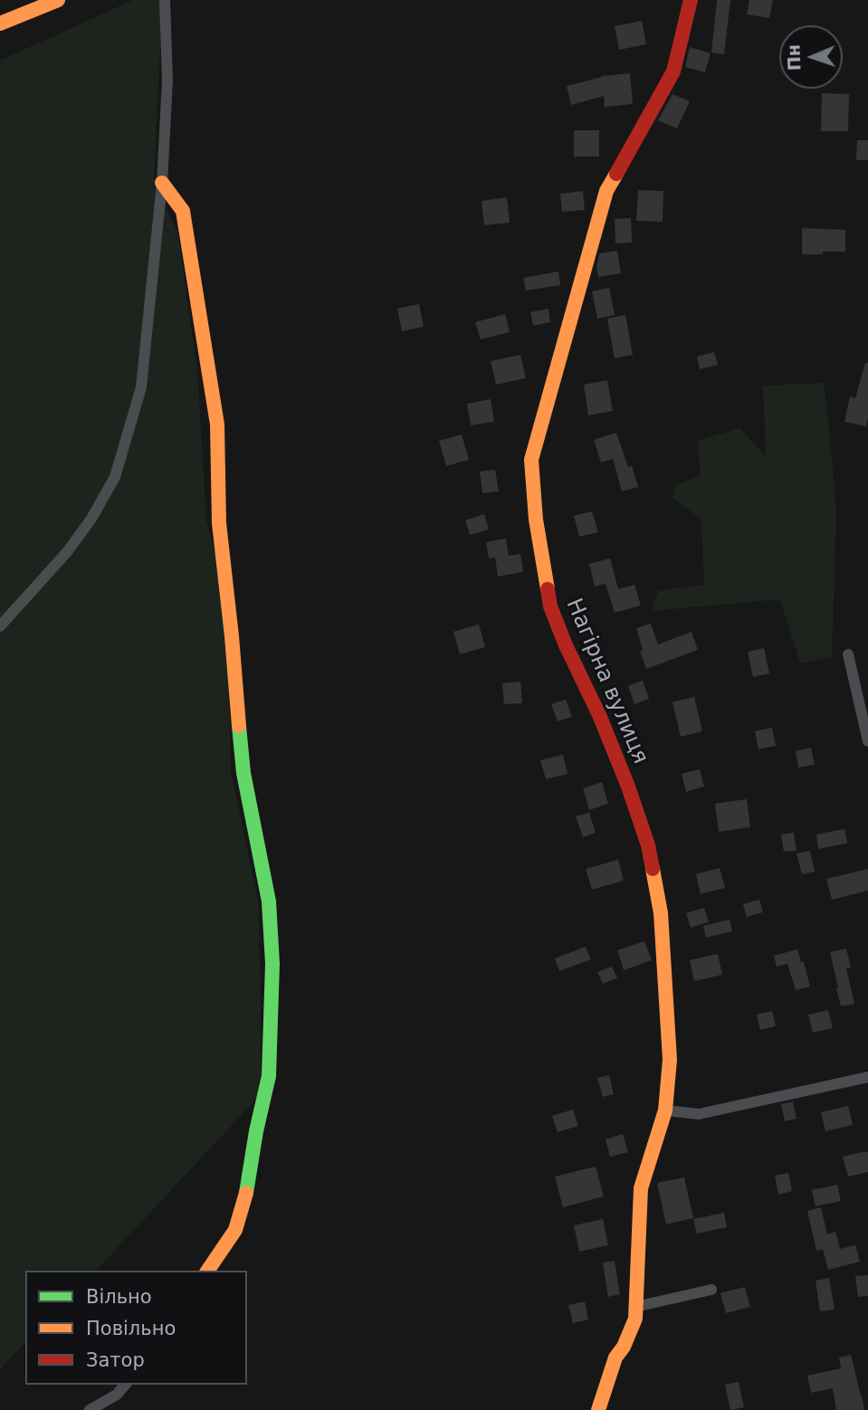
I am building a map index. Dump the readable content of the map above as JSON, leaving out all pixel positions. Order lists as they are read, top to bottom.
{
  "streets": {
    "main road": ["Нагірна вулиця"]
  },
  "legend": ["Вільно", "Повільно", "Затор"],
  "north": "left"
}
